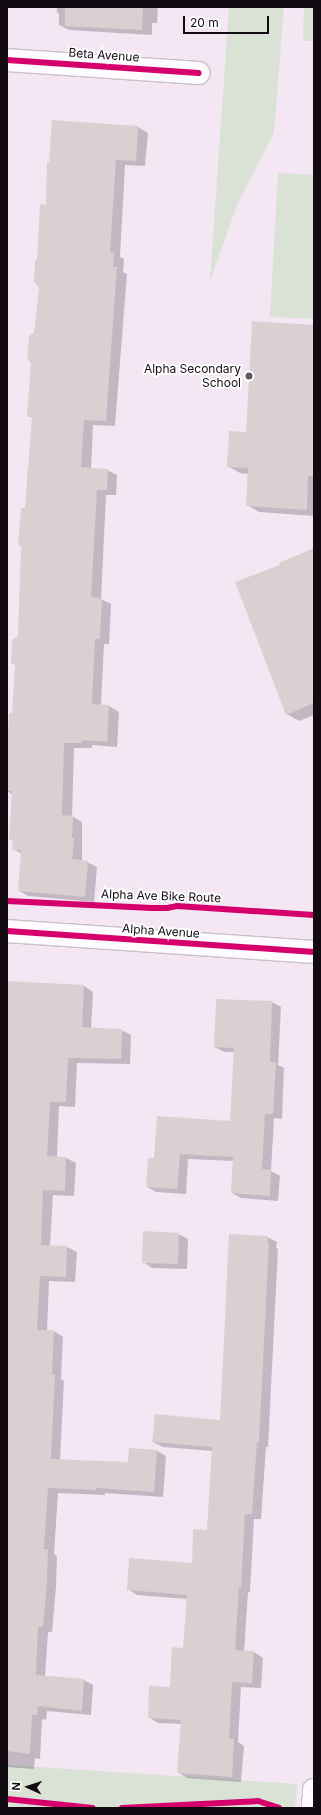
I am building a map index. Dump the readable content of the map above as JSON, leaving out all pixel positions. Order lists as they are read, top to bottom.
{
  "streets": {
    "street": ["Beta Avenue", "Alpha Avenue"],
    "cycle path": ["Alpha Ave Bike Route"]
  },
  "places": ["Alpha Secondary School"],
  "scale_bar": "20 m",
  "north": "left"
}
